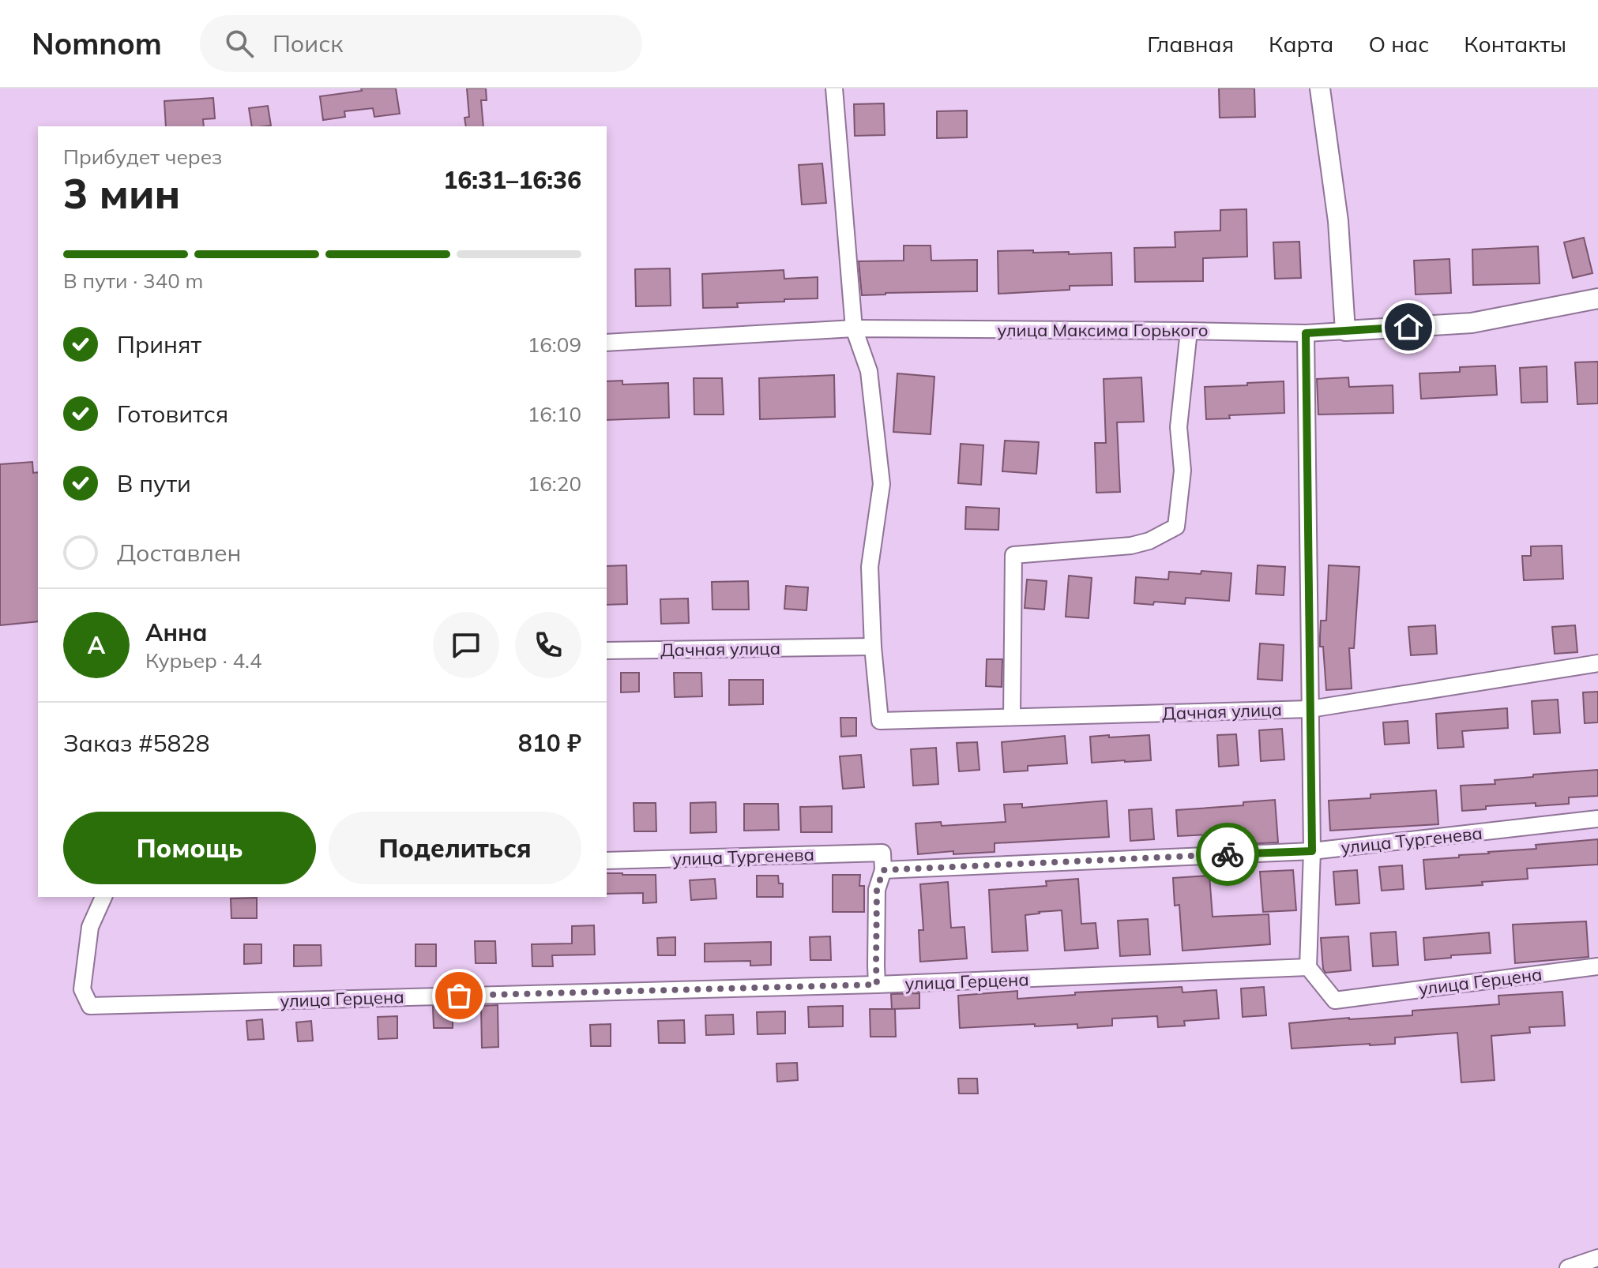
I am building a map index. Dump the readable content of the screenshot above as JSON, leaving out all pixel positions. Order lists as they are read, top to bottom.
{
  "streets": {
    "street": [
      "улица Максима Горького",
      "Дачная улица",
      "улица Тургенева",
      "улица Герцена"
    ]
  },
  "page": {
    "header": "Nomnom",
    "search": "Поиск",
    "nav": [
      "Главная",
      "Карта",
      "О нас",
      "Контакты"
    ],
    "heading": ["3 мин", "Прибудет через", "16:31–16:36"],
    "panel": [
      "Анна",
      "Курьер · 4.4",
      "Заказ #5828",
      "810 ₽"
    ],
    "bar": "В пути · 340 m",
    "list": [
      ["Принят", "16:09"],
      ["Готовится", "16:10"],
      ["В пути", "16:20"],
      "Доставлен"
    ],
    "round": "А",
    "buttons": ["Помощь", "Поделиться"]
  }
}
